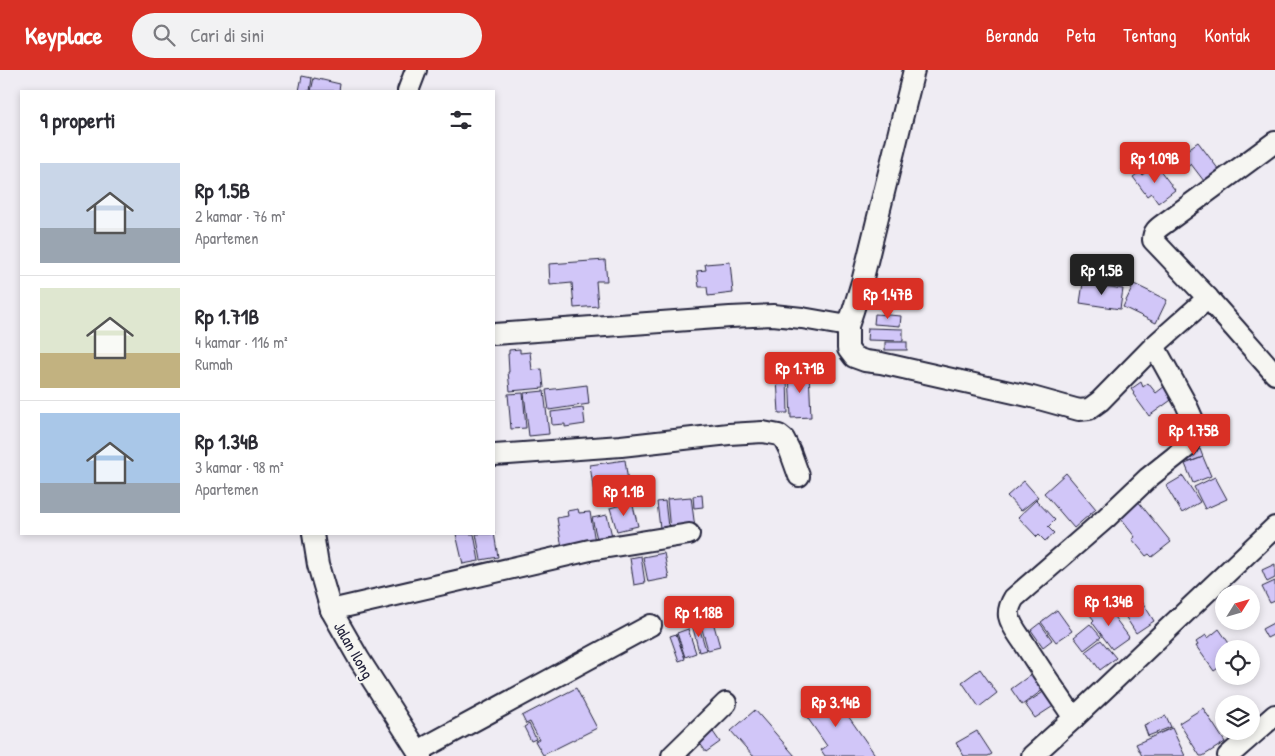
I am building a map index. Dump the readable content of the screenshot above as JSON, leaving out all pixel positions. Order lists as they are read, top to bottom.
{
  "streets": {
    "street": ["Jalan Ilong"]
  },
  "north": "top right",
  "page": {
    "header": "Keyplace",
    "search": "Cari di sini",
    "nav": [
      "Beranda",
      "Peta",
      "Tentang",
      "Kontak"
    ],
    "heading": "9 properti",
    "price": [
      "Rp 1.09B",
      "Rp 1.5B",
      "Rp 1.47B",
      "Rp 1.71B",
      "Rp 1.75B",
      "Rp 1.1B",
      "Rp 1.34B",
      "Rp 1.18B",
      "Rp 3.14B"
    ],
    "list": [
      {
        "name": "Rp 1.5B",
        "note": "2 kamar · 76 m² · Apartemen"
      },
      {
        "name": "Rp 1.71B",
        "note": "4 kamar · 116 m² · Rumah"
      },
      {
        "name": "Rp 1.34B",
        "note": "3 kamar · 98 m² · Apartemen"
      }
    ]
  }
}
